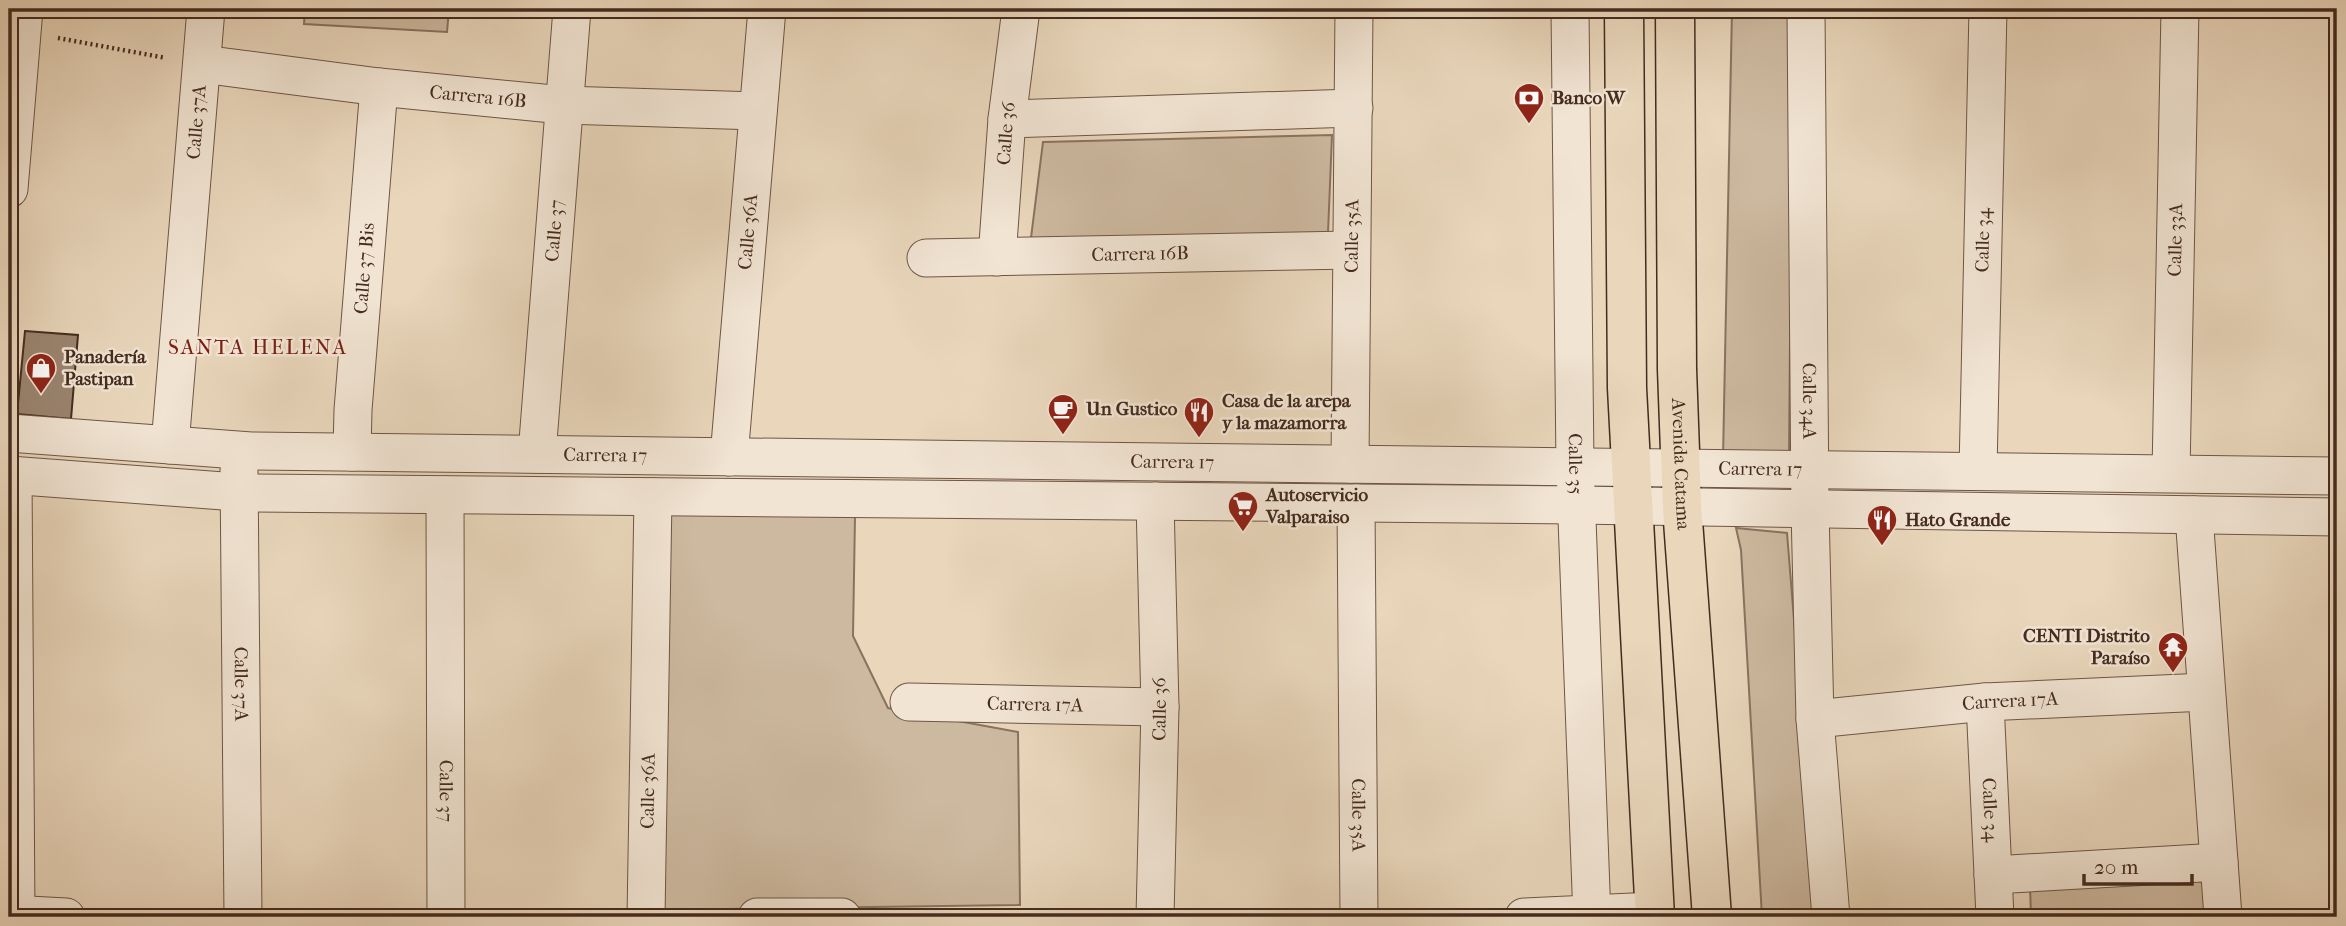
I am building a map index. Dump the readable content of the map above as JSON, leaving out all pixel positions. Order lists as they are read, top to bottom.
{
  "streets": {
    "main road": ["Avenida Catama"],
    "street": [
      "Carrera 16B",
      "Calle 37A",
      "Calle 36",
      "Calle 37",
      "Calle 36A",
      "Calle 35A",
      "Calle 34",
      "Calle 33A",
      "Calle 37 Bis",
      "Calle 34A",
      "Carrera 17",
      "Calle 35",
      "Carrera 17A"
    ]
  },
  "crossings": [
    ["Carrera 16B", "Calle 37A"],
    ["Carrera 16B", "Calle 36"],
    ["Carrera 16B", "Calle 37"],
    ["Carrera 16B", "Calle 36A"],
    ["Carrera 16B", "Calle 35A"],
    ["Carrera 16B", "Calle 37 Bis"],
    ["Calle 37A", "Carrera 17"],
    ["Calle 36", "Carrera 17"],
    ["Calle 36", "Carrera 17A"],
    ["Calle 37", "Carrera 17"],
    ["Calle 36A", "Carrera 17"],
    ["Calle 35A", "Carrera 17"],
    ["Calle 34", "Carrera 17"],
    ["Calle 34", "Carrera 17A"],
    ["Calle 33A", "Carrera 17"],
    ["Calle 37 Bis", "Carrera 17"],
    ["Calle 34A", "Carrera 17"],
    ["Calle 34A", "Carrera 17A"],
    ["Carrera 17", "Calle 35"],
    ["Carrera 17", "Avenida Catama"]
  ],
  "districts": ["SANTA HELENA"],
  "places": {
    "bank": ["Banco W"],
    "shop": ["Panadería Pastipan"],
    "cafe": ["Un Gustico"],
    "restaurant": ["Casa de la arepa y la mazamorra", "Hato Grande"],
    "supermarket": ["Autoservicio Valparaiso"],
    "temple": ["CENTI Distrito Paraíso"]
  },
  "scale_bar": "20 m"
}
